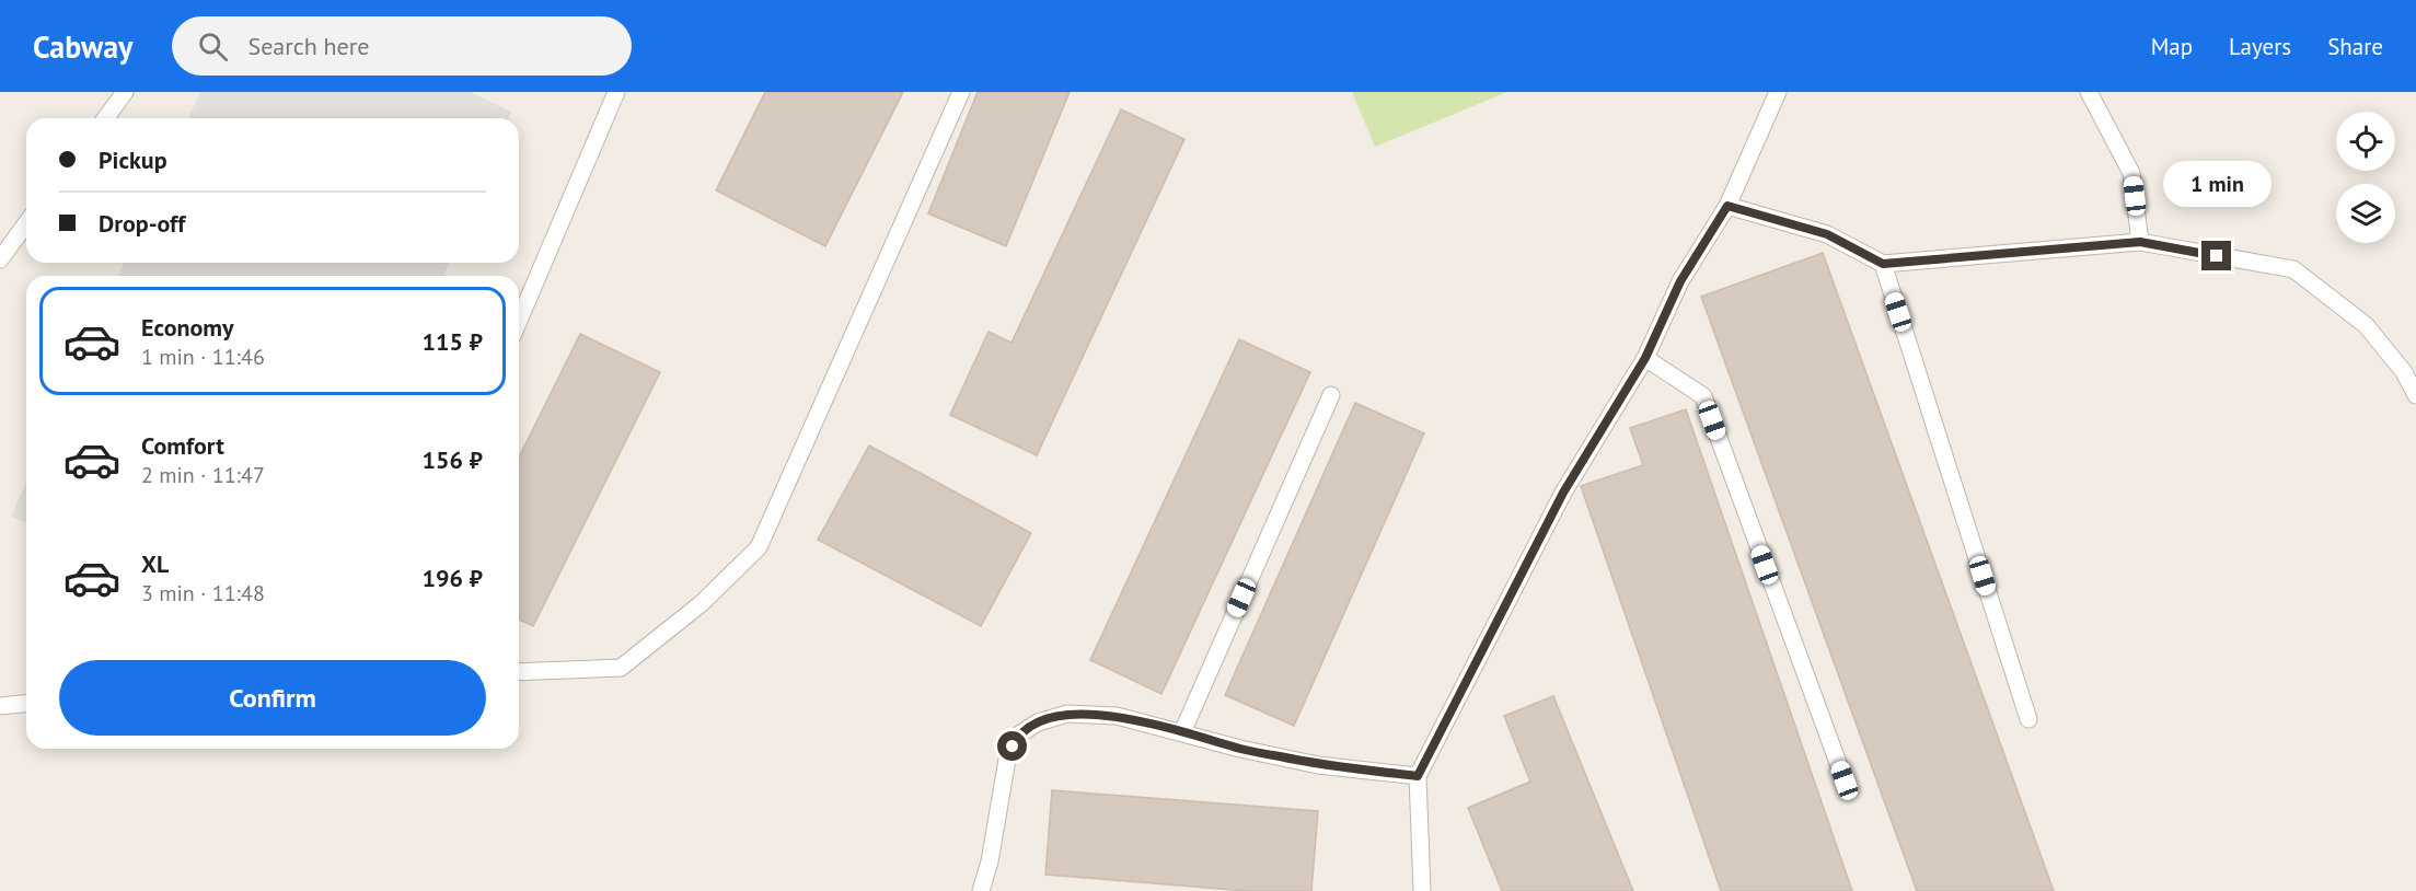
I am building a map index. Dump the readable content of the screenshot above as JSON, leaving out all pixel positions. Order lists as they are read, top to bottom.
{
  "page": {
    "header": "Cabway",
    "search": "Search here",
    "nav": ["Map", "Layers", "Share"],
    "banner": ["Pickup", "Drop-off"],
    "bubble": "1 min",
    "list": [
      {
        "name": "Economy",
        "note": "1 min · 11:46",
        "value": "115 ₽"
      },
      {
        "name": "Comfort",
        "note": "2 min · 11:47",
        "value": "156 ₽"
      },
      {
        "name": "XL",
        "note": "3 min · 11:48",
        "value": "196 ₽"
      }
    ],
    "buttons": "Confirm"
  }
}
